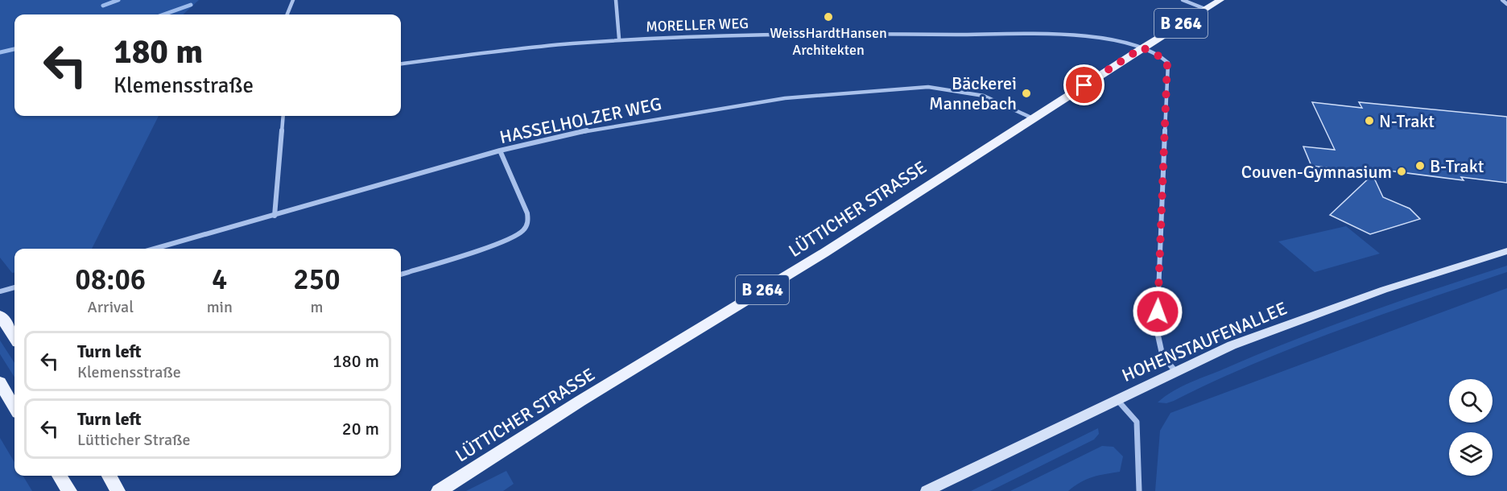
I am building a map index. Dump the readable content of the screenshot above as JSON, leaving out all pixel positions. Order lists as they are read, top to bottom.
{
  "streets": {
    "main road": ["B 264", "LÜTTICHER STRASSE", "HOHENSTAUFENALLEE"],
    "street": ["MORELLER WEG", "HASSELHOLZER WEG"]
  },
  "crossings": [
    ["MORELLER WEG", "LÜTTICHER STRASSE"],
    ["MORELLER WEG", "HOHENSTAUFENALLEE"],
    ["HASSELHOLZER WEG", "LÜTTICHER STRASSE"]
  ],
  "places": [
    "WeissHardtHansen Architekten",
    "Bäckerei Mannebach",
    "N-Trakt",
    "B-Trakt",
    "Couven-Gymnasium"
  ],
  "page": {
    "turn": ["180 m", "Klemensstraße"],
    "eta": [
      "08:06",
      "Arrival",
      "4",
      "min",
      "250",
      "m"
    ],
    "list": [
      {
        "name": "Turn left",
        "note": "Klemensstraße",
        "value": "180 m"
      },
      {
        "name": "Turn left",
        "note": "Lütticher Straße",
        "value": "20 m"
      }
    ]
  }
}
